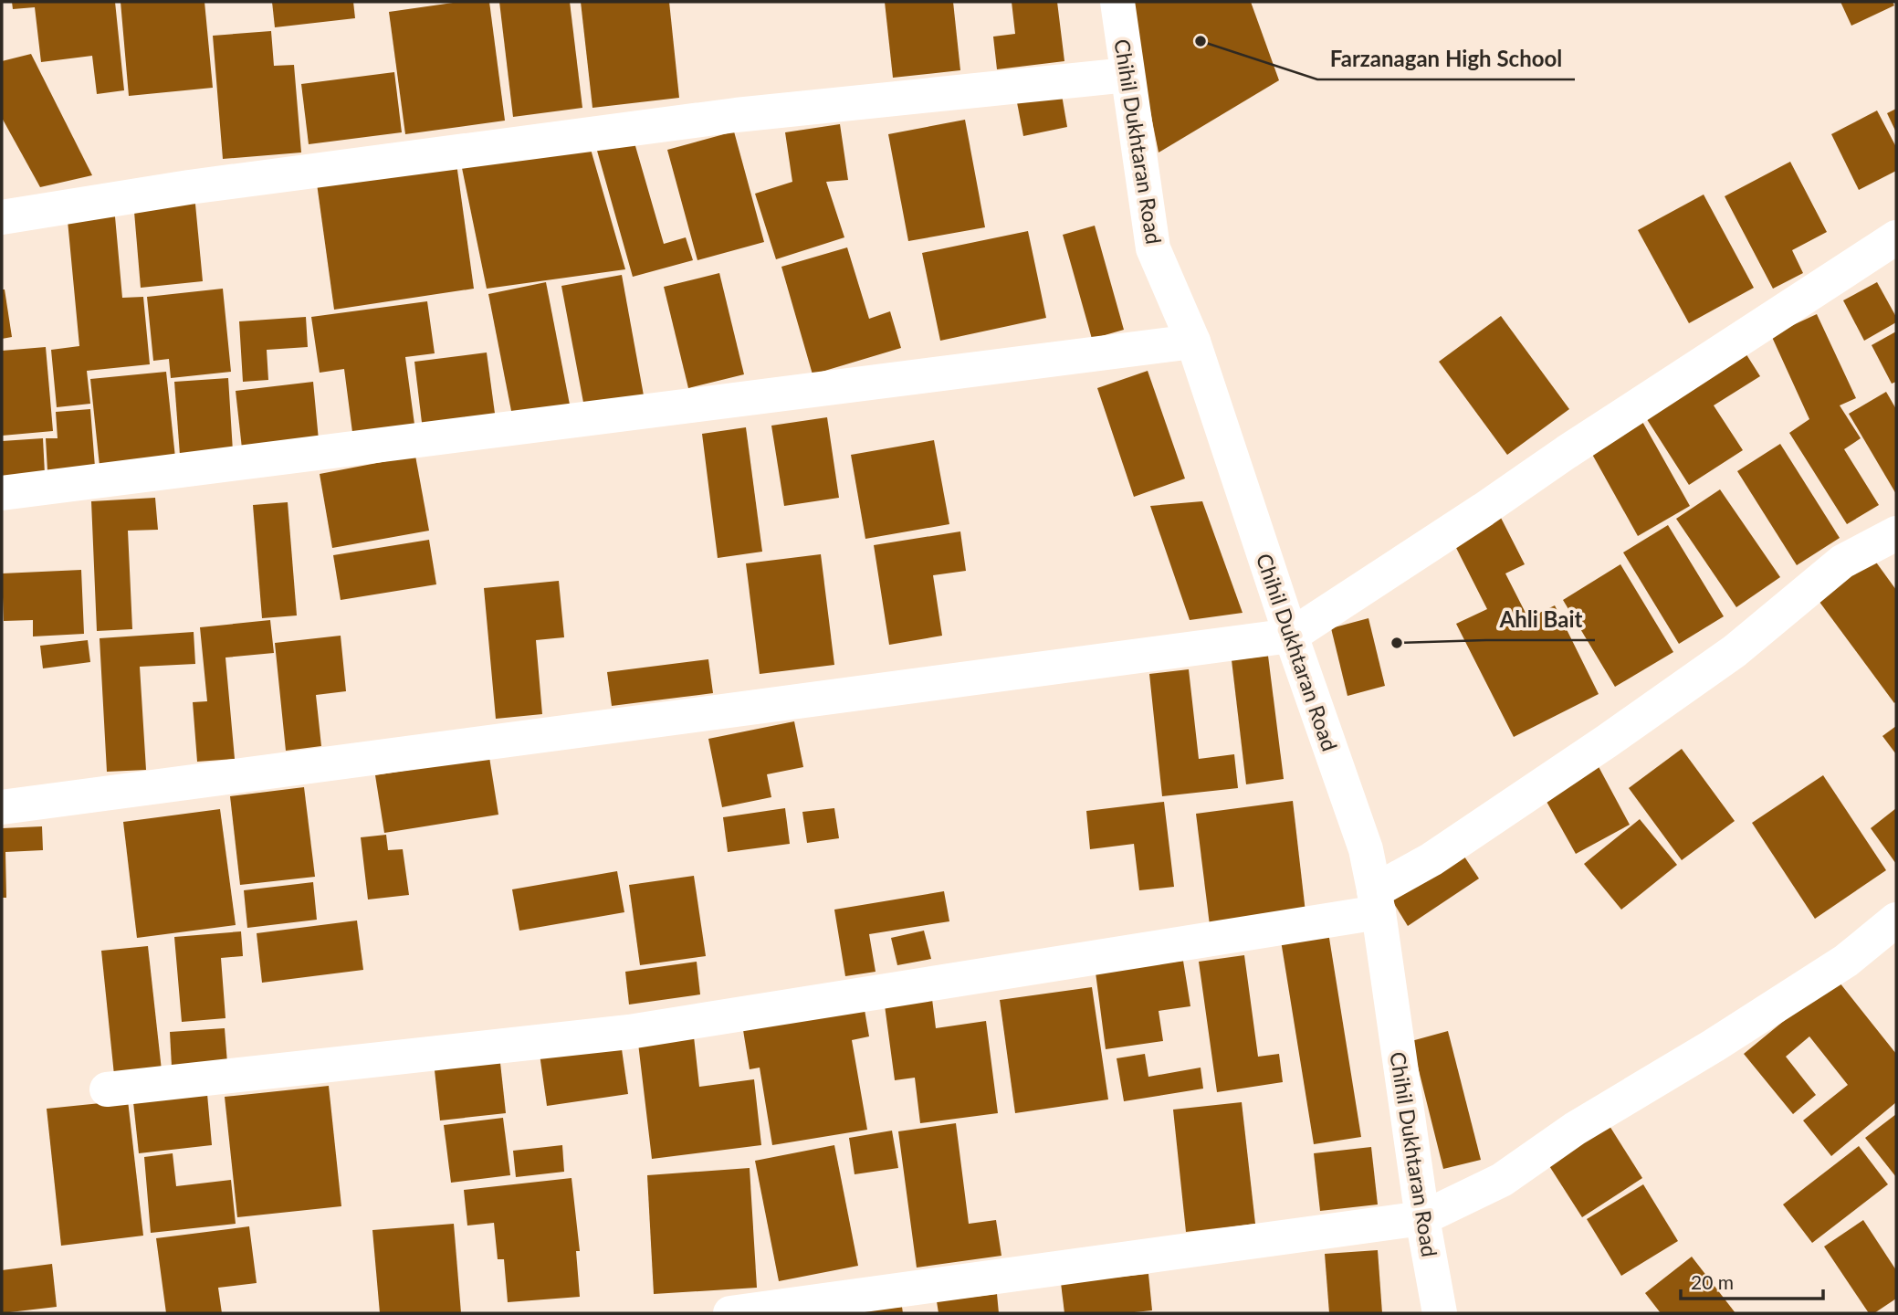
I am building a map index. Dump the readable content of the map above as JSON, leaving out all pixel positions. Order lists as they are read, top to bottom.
{
  "streets": {
    "street": ["Chihil Dukhtaran Road"]
  },
  "places": ["Farzanagan High School", "Ahli Bait"],
  "scale_bar": "20 m"
}
